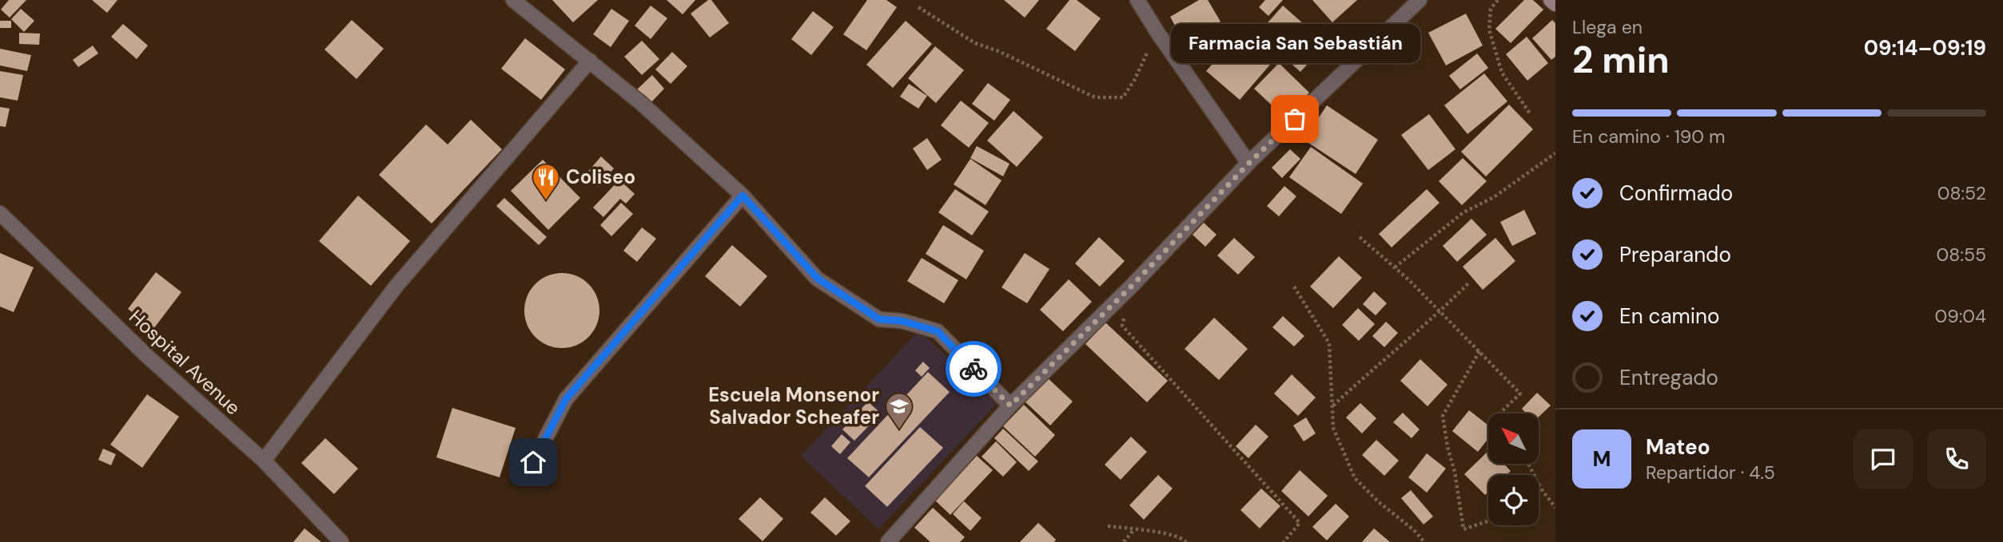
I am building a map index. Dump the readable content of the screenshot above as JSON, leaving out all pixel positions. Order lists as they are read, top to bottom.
{
  "streets": {
    "street": ["Hospital Avenue"]
  },
  "places": {
    "other": ["Farmacia San Sebastián"],
    "restaurant": ["Coliseo"],
    "school or university": ["Escuela Monsenor Salvador Scheafer"]
  },
  "north": "top left",
  "page": {
    "heading": ["2 min", "Llega en", "09:14–09:19"],
    "panel": ["Mateo", "Repartidor · 4.5"],
    "bubble": "Farmacia San Sebastián",
    "bar": "En camino · 190 m",
    "list": [
      ["Confirmado", "08:52"],
      ["Preparando", "08:55"],
      ["En camino", "09:04"],
      "Entregado"
    ],
    "round": "M"
  }
}
